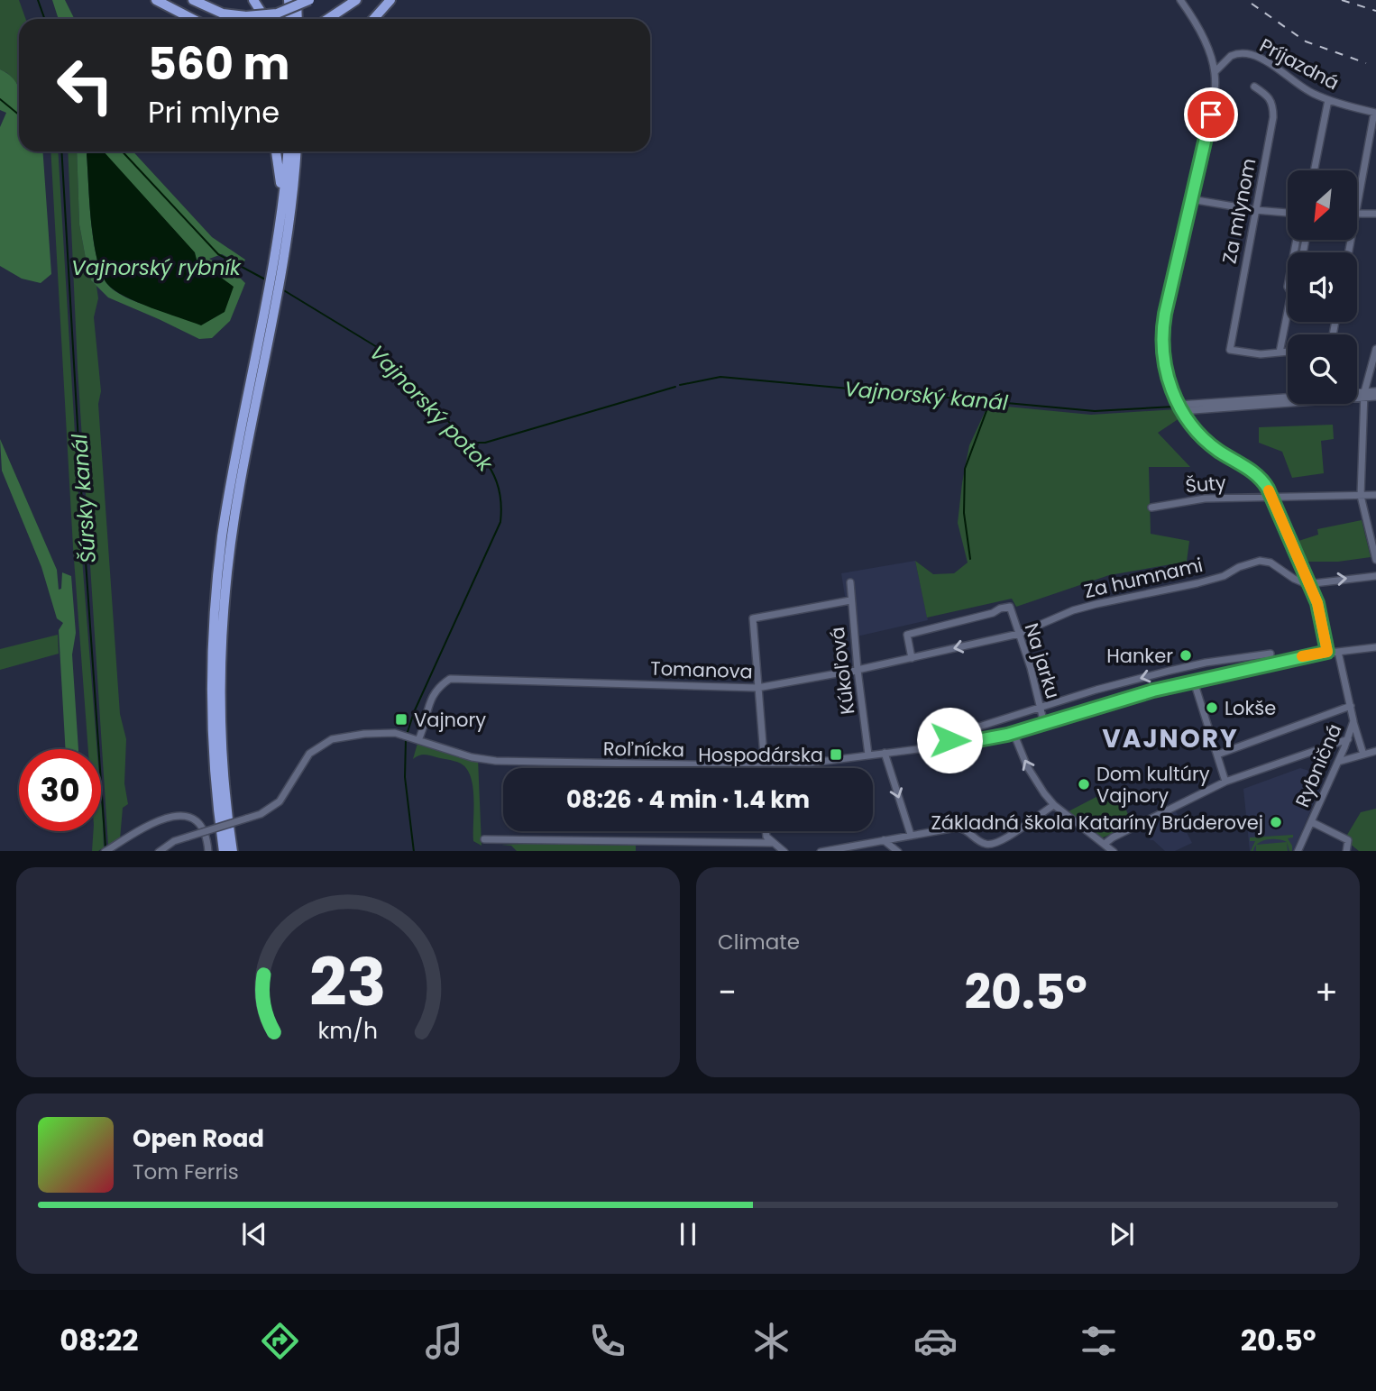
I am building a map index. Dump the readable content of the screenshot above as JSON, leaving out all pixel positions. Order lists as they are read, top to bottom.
{
  "streets": {
    "street": [
      "Príjazdná",
      "Za mlynom",
      "Šuty",
      "Za humnami",
      "Na jarku",
      "Tomanova",
      "Kúkoľová",
      "Roľnícka",
      "Rybničná"
    ]
  },
  "crossings": [
    ["Za humnami", "Na jarku"],
    ["Za humnami", "Tomanova"],
    ["Na jarku", "Tomanova"],
    ["Na jarku", "Roľnícka"],
    ["Tomanova", "Kúkoľová"],
    ["Tomanova", "Roľnícka"],
    ["Kúkoľová", "Roľnícka"],
    ["Roľnícka", "Rybničná"]
  ],
  "districts": ["VAJNORY"],
  "water": [
    "Vajnorský rybník",
    "Vajnorský kanál",
    "Vajnorský potok",
    "Šúrsky kanál"
  ],
  "places": {
    "other": [
      "Hanker",
      "Lokše",
      "Dom kultúry Vajnory",
      "Základná škola Kataríny Brúderovej"
    ],
    "transit": ["Vajnory", "Hospodárska"]
  },
  "north": "bottom left",
  "page": {
    "turn": ["560 m", "Pri mlyne"],
    "limit": "30",
    "trip": "08:26 · 4 min · 1.4 km",
    "tile": "Climate",
    "heat": ["−", "20.5°", "+"],
    "song": ["Open Road", "Tom Ferris"],
    "tabs": ["08:22", "20.5°"],
    "gauge": ["23", "km/h"]
  }
}
